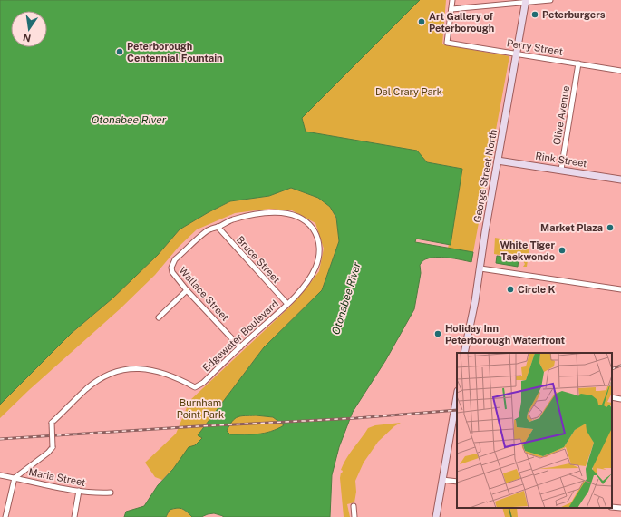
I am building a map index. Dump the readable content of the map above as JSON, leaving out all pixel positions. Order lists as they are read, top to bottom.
{
  "streets": {
    "main road": ["Rink Street", "George Street North"],
    "street": [
      "Perry Street",
      "Olive Avenue",
      "Bruce Street",
      "Wallace Street",
      "Edgewater Boulevard",
      "Maria Street"
    ]
  },
  "crossings": [
    ["Perry Street", "Olive Avenue"],
    ["Perry Street", "George Street North"],
    ["Olive Avenue", "Rink Street"],
    ["Rink Street", "George Street North"],
    ["Bruce Street", "Edgewater Boulevard"],
    ["Wallace Street", "Edgewater Boulevard"],
    ["Edgewater Boulevard", "Maria Street"]
  ],
  "water": ["Otonabee River"],
  "parks": ["Del Crary Park", "Burnham Point Park"],
  "places": [
    "Peterburgers",
    "Art Gallery of Peterborough",
    "Peterborough Centennial Fountain",
    "Market Plaza",
    "White Tiger Taekwondo",
    "Circle K",
    "Holiday Inn Peterborough Waterfront"
  ],
  "north": "bottom"
}
